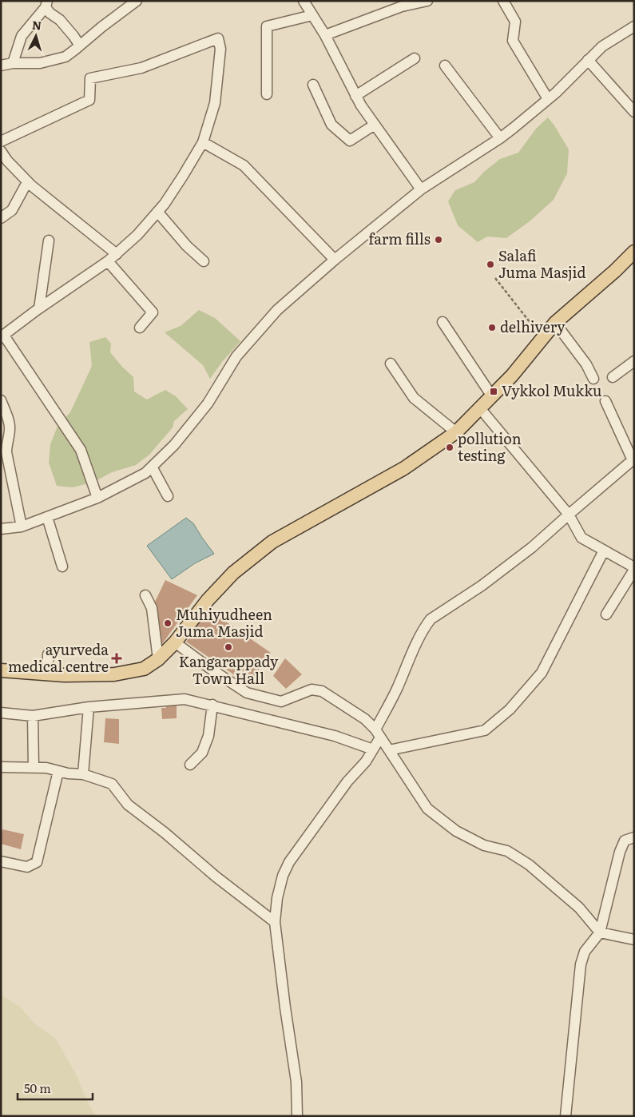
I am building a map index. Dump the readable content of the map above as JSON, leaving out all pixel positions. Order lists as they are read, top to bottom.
{
  "places": {
    "other": [
      "farm fills",
      "Salafi Juma Masjid",
      "delhivery",
      "pollution testing",
      "Muhiyudheen Juma Masjid",
      "Kangarappady Town Hall"
    ],
    "transit": ["Vykkol Mukku"],
    "health": ["ayurveda medical centre"]
  },
  "scale_bar": "50 m",
  "north": "top"
}
